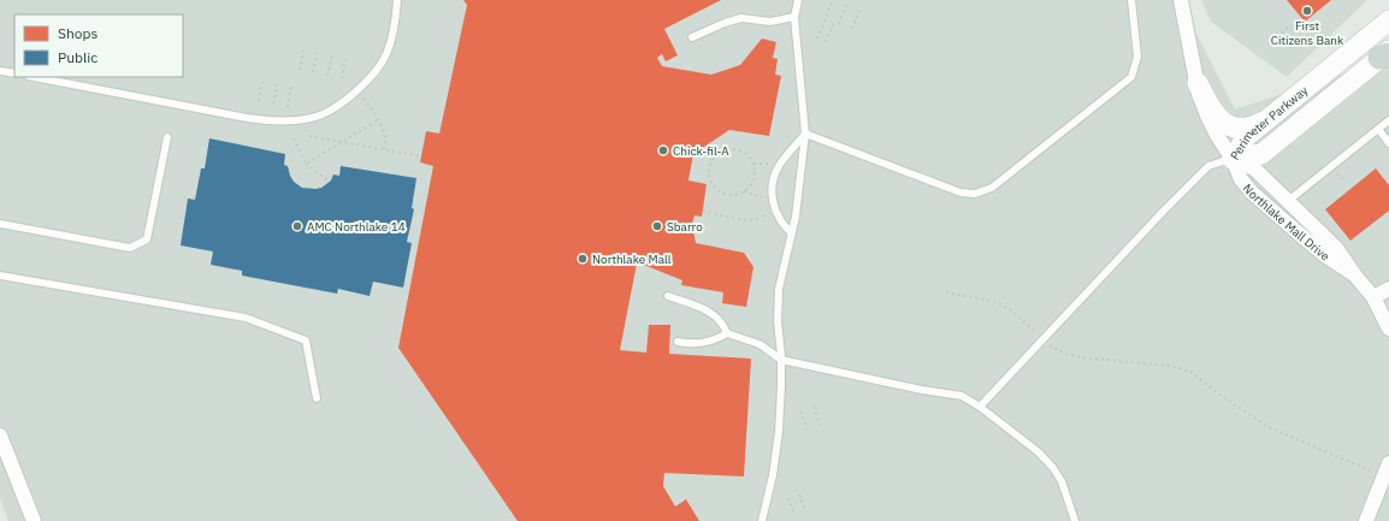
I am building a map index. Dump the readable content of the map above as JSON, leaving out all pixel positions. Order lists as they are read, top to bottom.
{
  "streets": {
    "street": ["Perimeter Parkway", "Northlake Mall Drive"]
  },
  "crossings": [
    ["Perimeter Parkway", "Northlake Mall Drive"]
  ],
  "places": [
    "First Citizens Bank",
    "Chick-fil-A",
    "AMC Northlake 14",
    "Sbarro",
    "Northlake Mall"
  ],
  "legend": ["Shops", "Public"]
}
